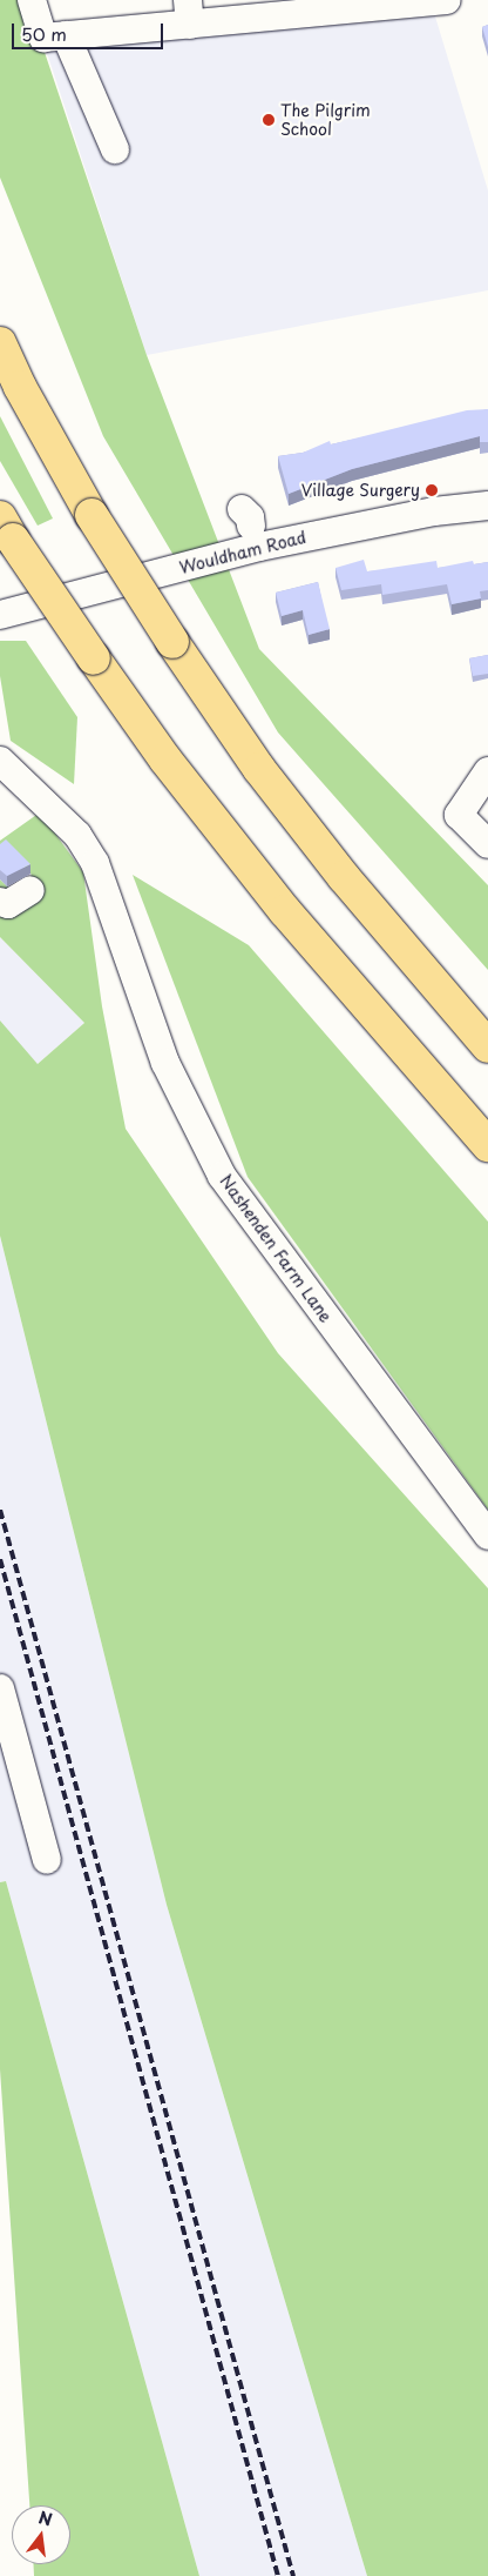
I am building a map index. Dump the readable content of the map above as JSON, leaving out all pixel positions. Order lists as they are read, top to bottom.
{
  "streets": {
    "street": ["Wouldham Road", "Nashenden Farm Lane"]
  },
  "places": ["The Pilgrim School", "Village Surgery"],
  "scale_bar": "50 m",
  "north": "top"
}
